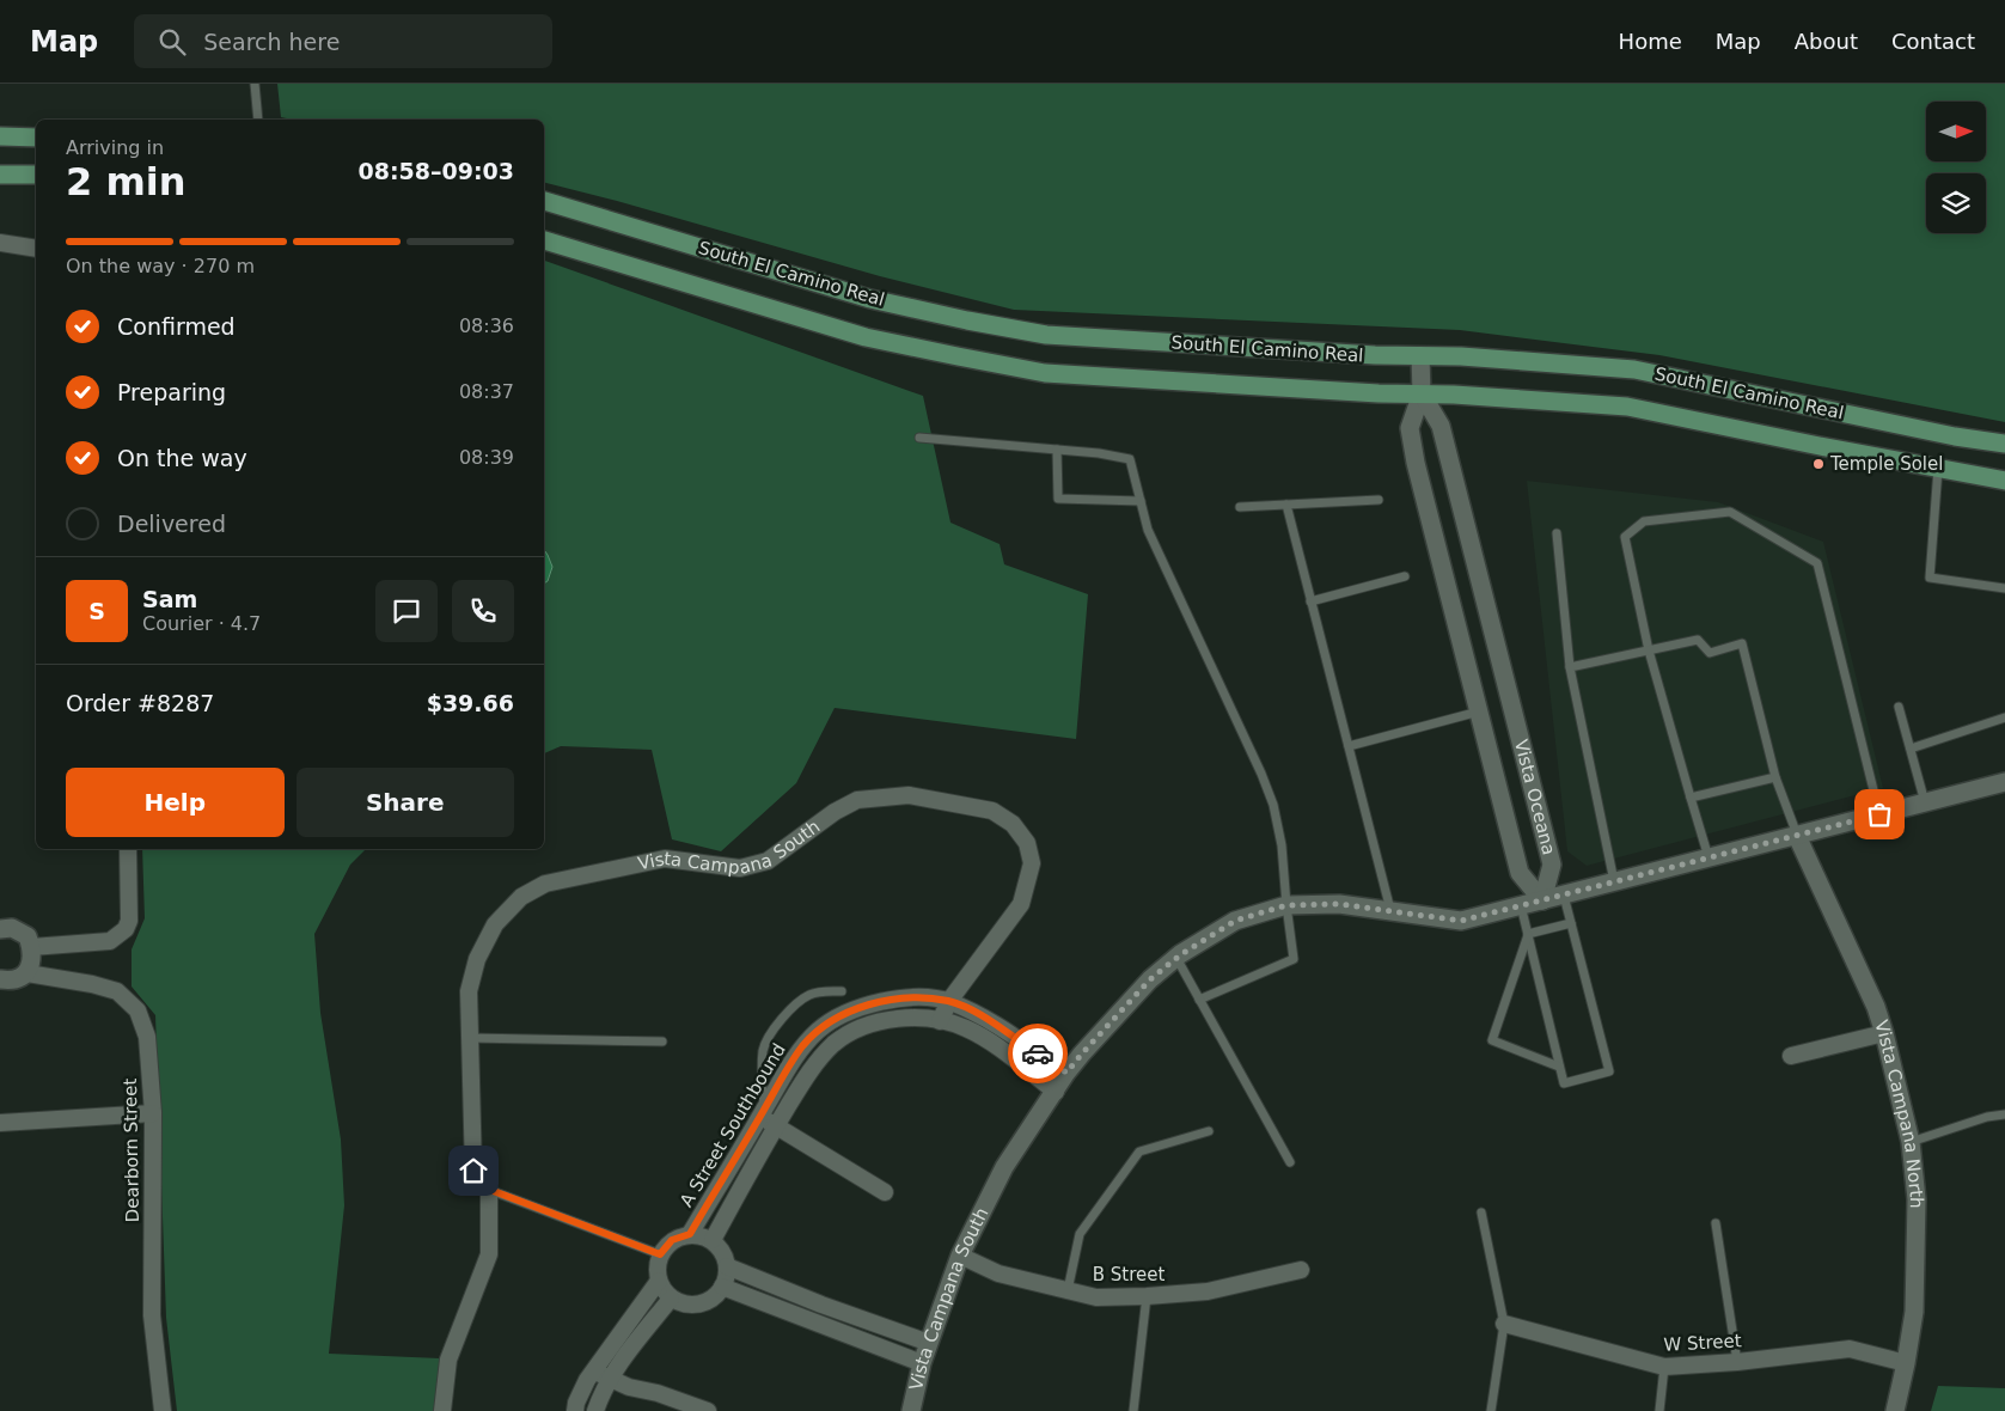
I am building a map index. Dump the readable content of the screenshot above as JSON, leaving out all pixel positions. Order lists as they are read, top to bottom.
{
  "streets": {
    "main road": ["South El Camino Real"],
    "street": [
      "Vista Oceana",
      "Vista Campana South",
      "Vista Campana North",
      "A Street Southbound",
      "Dearborn Street",
      "B Street",
      "W Street"
    ]
  },
  "crossings": [
    ["South El Camino Real", "Vista Oceana"],
    ["Vista Oceana", "Vista Campana South"],
    ["Vista Campana South", "Vista Campana North"],
    ["Vista Campana South", "A Street Southbound"],
    ["Vista Campana South", "B Street"],
    ["Vista Campana North", "W Street"]
  ],
  "places": ["Temple Solel"],
  "north": "right",
  "page": {
    "header": "Map",
    "search": "Search here",
    "nav": [
      "Home",
      "Map",
      "About",
      "Contact"
    ],
    "heading": ["2 min", "Arriving in", "08:58–09:03"],
    "panel": [
      "Sam",
      "Courier · 4.7",
      "Order #8287",
      "$39.66"
    ],
    "bar": "On the way · 270 m",
    "list": [
      ["Confirmed", "08:36"],
      ["Preparing", "08:37"],
      ["On the way", "08:39"],
      "Delivered"
    ],
    "round": "S",
    "buttons": ["Help", "Share"]
  }
}
